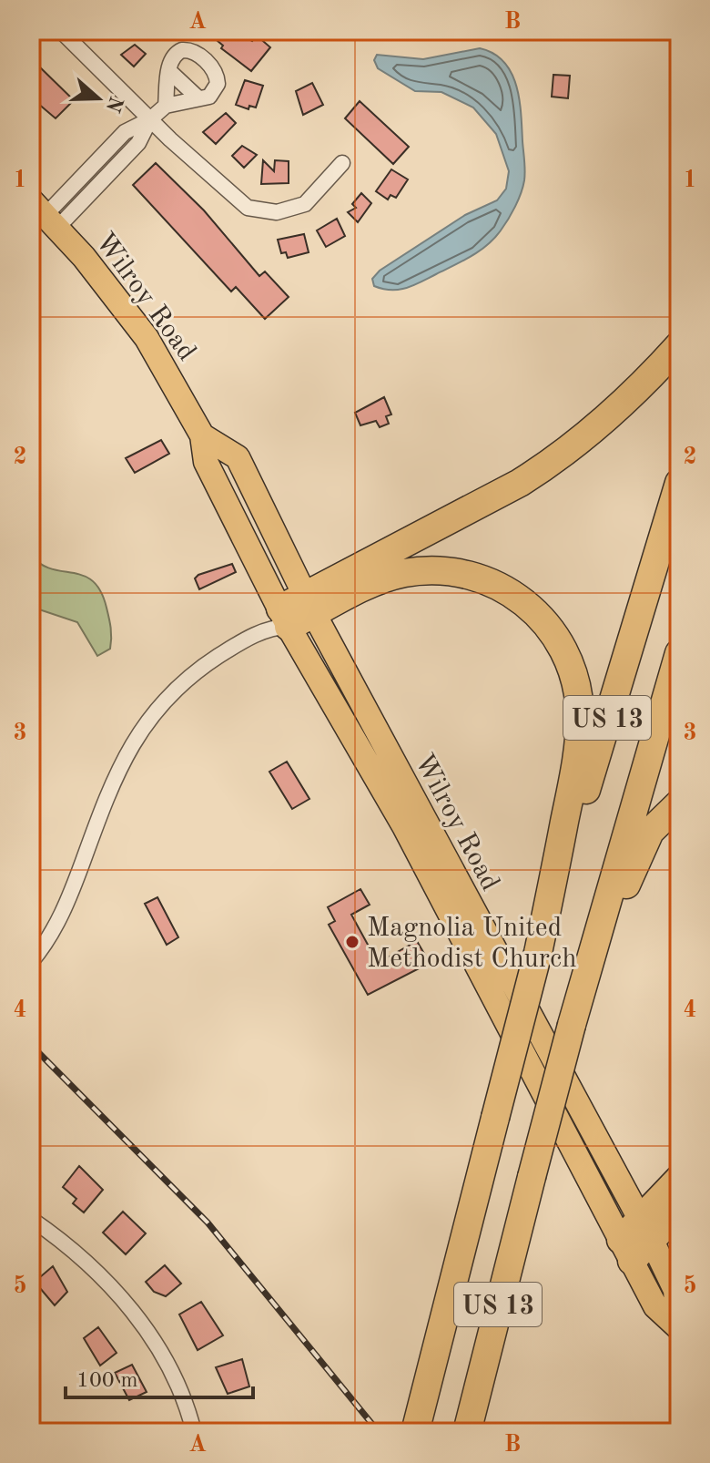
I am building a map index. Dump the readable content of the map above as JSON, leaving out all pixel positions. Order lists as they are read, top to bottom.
{
  "streets": {
    "highway": ["US 13"],
    "main road": ["Wilroy Road"]
  },
  "places": ["Magnolia United Methodist Church"],
  "scale_bar": "100 m",
  "north": "right",
  "grid": {
    "columns": ["A", "B"],
    "rows": [
      "1",
      "2",
      "3",
      "4",
      "5"
    ]
  }
}
